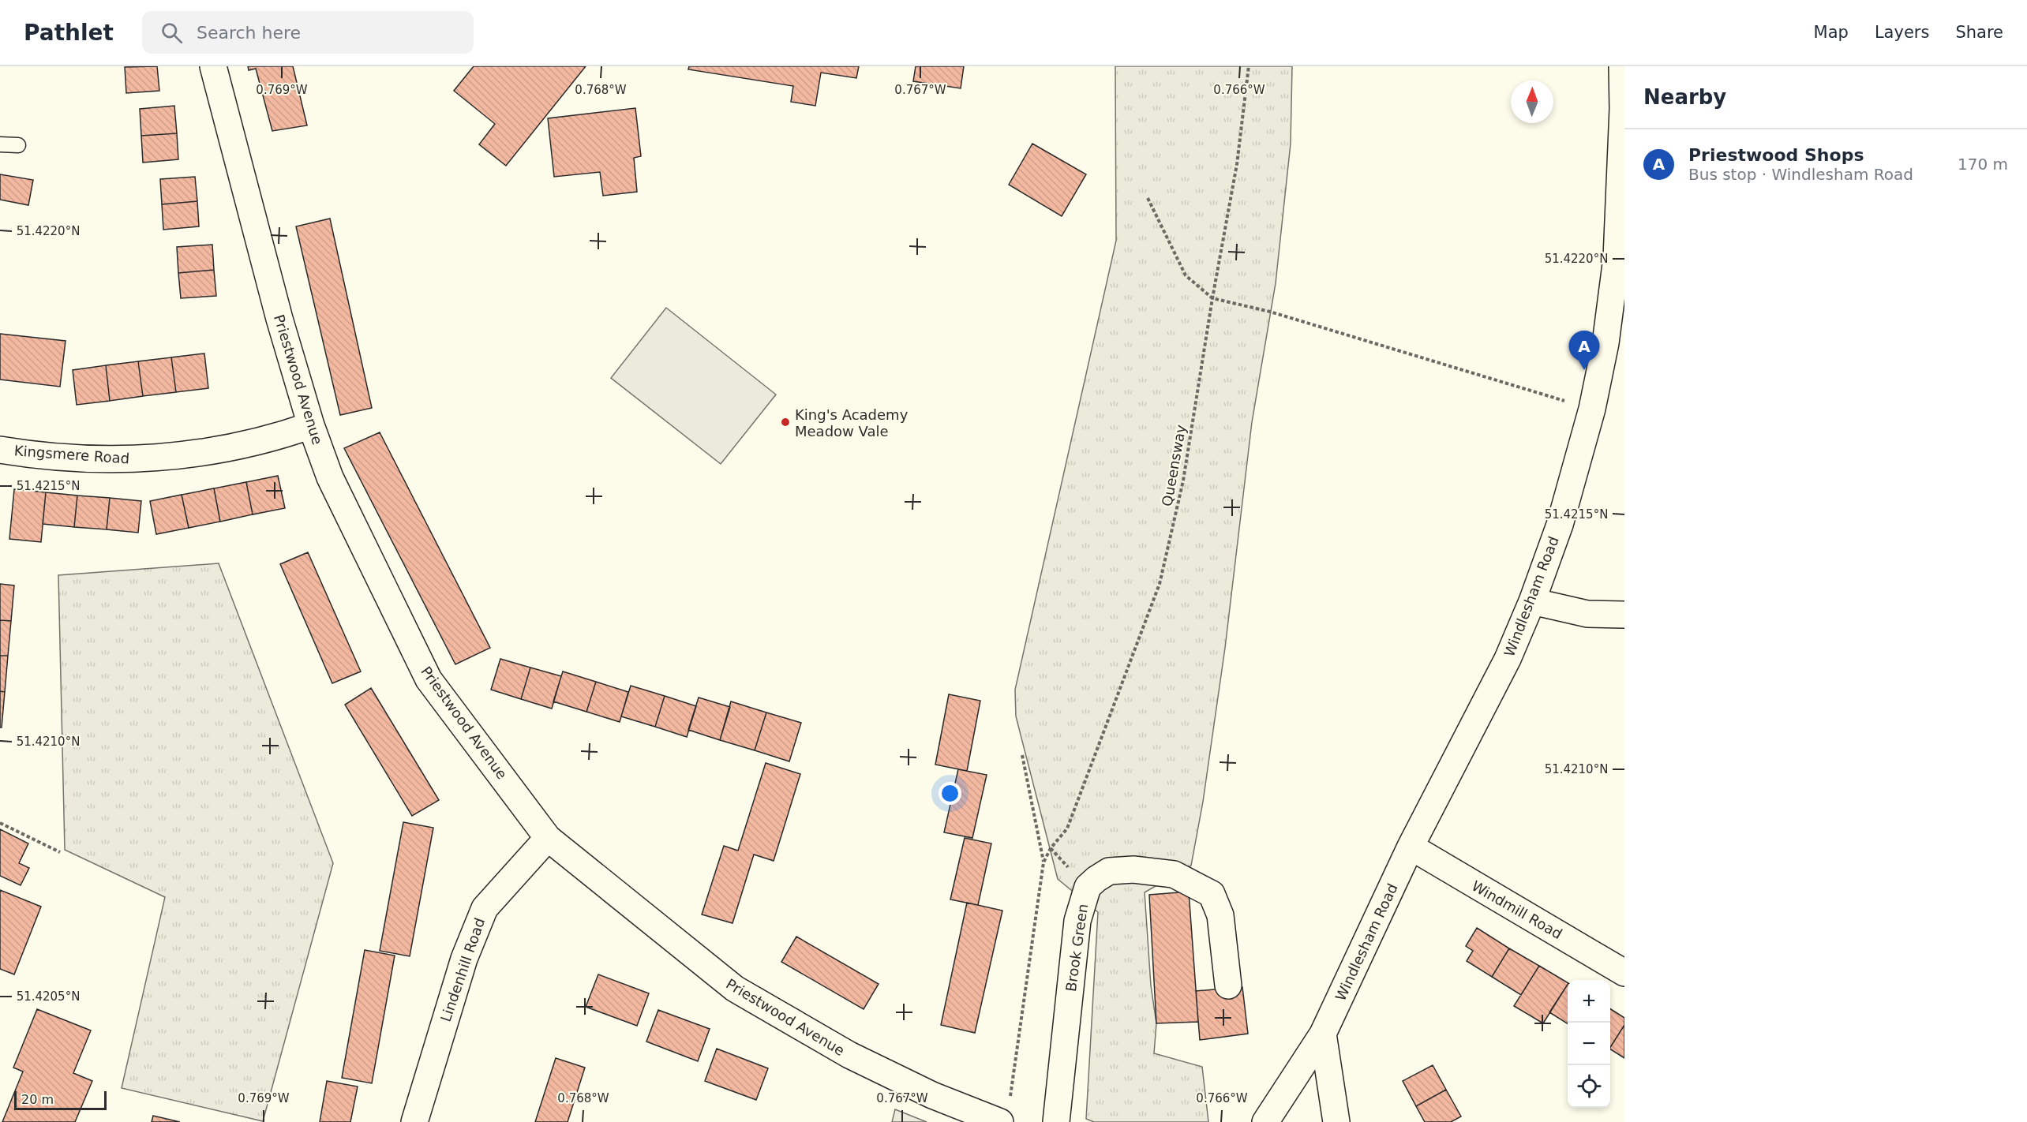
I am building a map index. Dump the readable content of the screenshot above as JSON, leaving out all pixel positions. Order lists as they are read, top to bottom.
{
  "streets": {
    "street": [
      "Priestwood Avenue",
      "Kingsmere Road",
      "Windlesham Road",
      "Windmill Road",
      "Brook Green",
      "Lindenhill Road"
    ],
    "path": ["Queensway"]
  },
  "crossings": [
    ["Priestwood Avenue", "Kingsmere Road"],
    ["Priestwood Avenue", "Lindenhill Road"],
    ["Windlesham Road", "Windmill Road"]
  ],
  "places": ["King's Academy Meadow Vale"],
  "scale_bar": "20 m",
  "north": "top",
  "page": {
    "header": "Pathlet",
    "search": "Search here",
    "nav": ["Map", "Layers", "Share"],
    "heading": "Nearby",
    "list": [
      {
        "mark": "A",
        "name": "Priestwood Shops",
        "note": "Bus stop · Windlesham Road",
        "value": "170 m"
      }
    ],
    "pins": "A",
    "map_buttons": ["+", "−"],
    "scale": "20 m"
  },
  "coordinates": [
    "0.769°W",
    "0.768°W",
    "0.767°W",
    "0.766°W",
    "51.4220°N",
    "51.4215°N",
    "51.4210°N",
    "51.4205°N"
  ]
}
